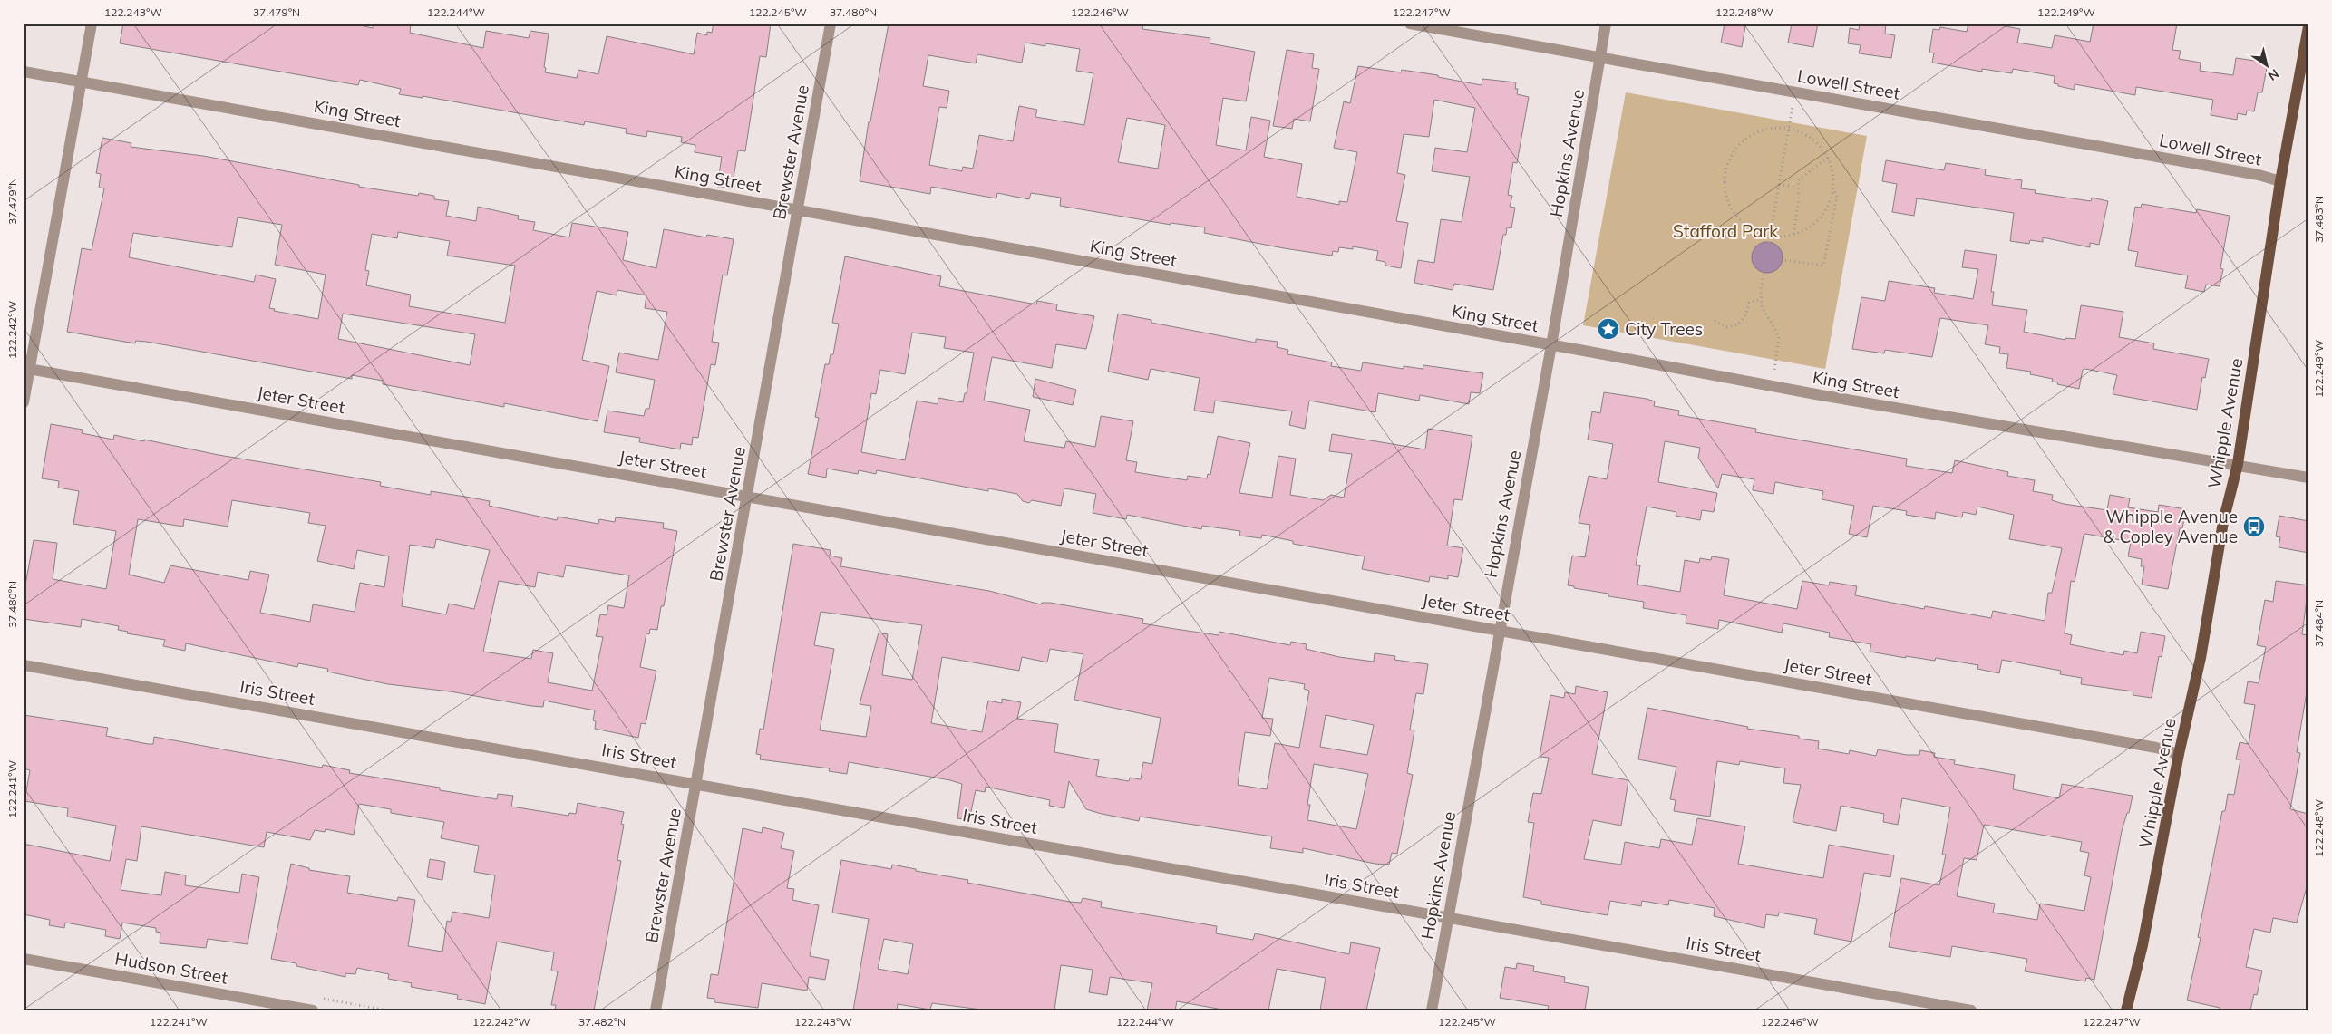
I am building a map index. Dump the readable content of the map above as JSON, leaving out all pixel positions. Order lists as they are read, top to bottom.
{
  "streets": {
    "main road": ["Whipple Avenue"],
    "street": [
      "Lowell Street",
      "King Street",
      "Brewster Avenue",
      "Hopkins Avenue",
      "Jeter Street",
      "Iris Street",
      "Hudson Street"
    ]
  },
  "crossings": [
    ["Lowell Street", "Hopkins Avenue"],
    ["Lowell Street", "Whipple Avenue"],
    ["King Street", "Brewster Avenue"],
    ["King Street", "Hopkins Avenue"],
    ["King Street", "Whipple Avenue"],
    ["Brewster Avenue", "Jeter Street"],
    ["Brewster Avenue", "Iris Street"],
    ["Hopkins Avenue", "Jeter Street"],
    ["Hopkins Avenue", "Iris Street"],
    ["Jeter Street", "Whipple Avenue"]
  ],
  "parks": ["Stafford Park"],
  "places": {
    "place": ["City Trees"],
    "bus stop": ["Whipple Avenue & Copley Avenue"]
  },
  "north": "bottom right",
  "coordinates": [
    "122.243°W",
    "37.479°N",
    "122.244°W",
    "122.245°W",
    "37.480°N",
    "122.246°W",
    "122.247°W",
    "122.248°W",
    "122.249°W",
    "37.483°N",
    "122.242°W",
    "37.484°N",
    "122.241°W",
    "37.482°N"
  ]
}
